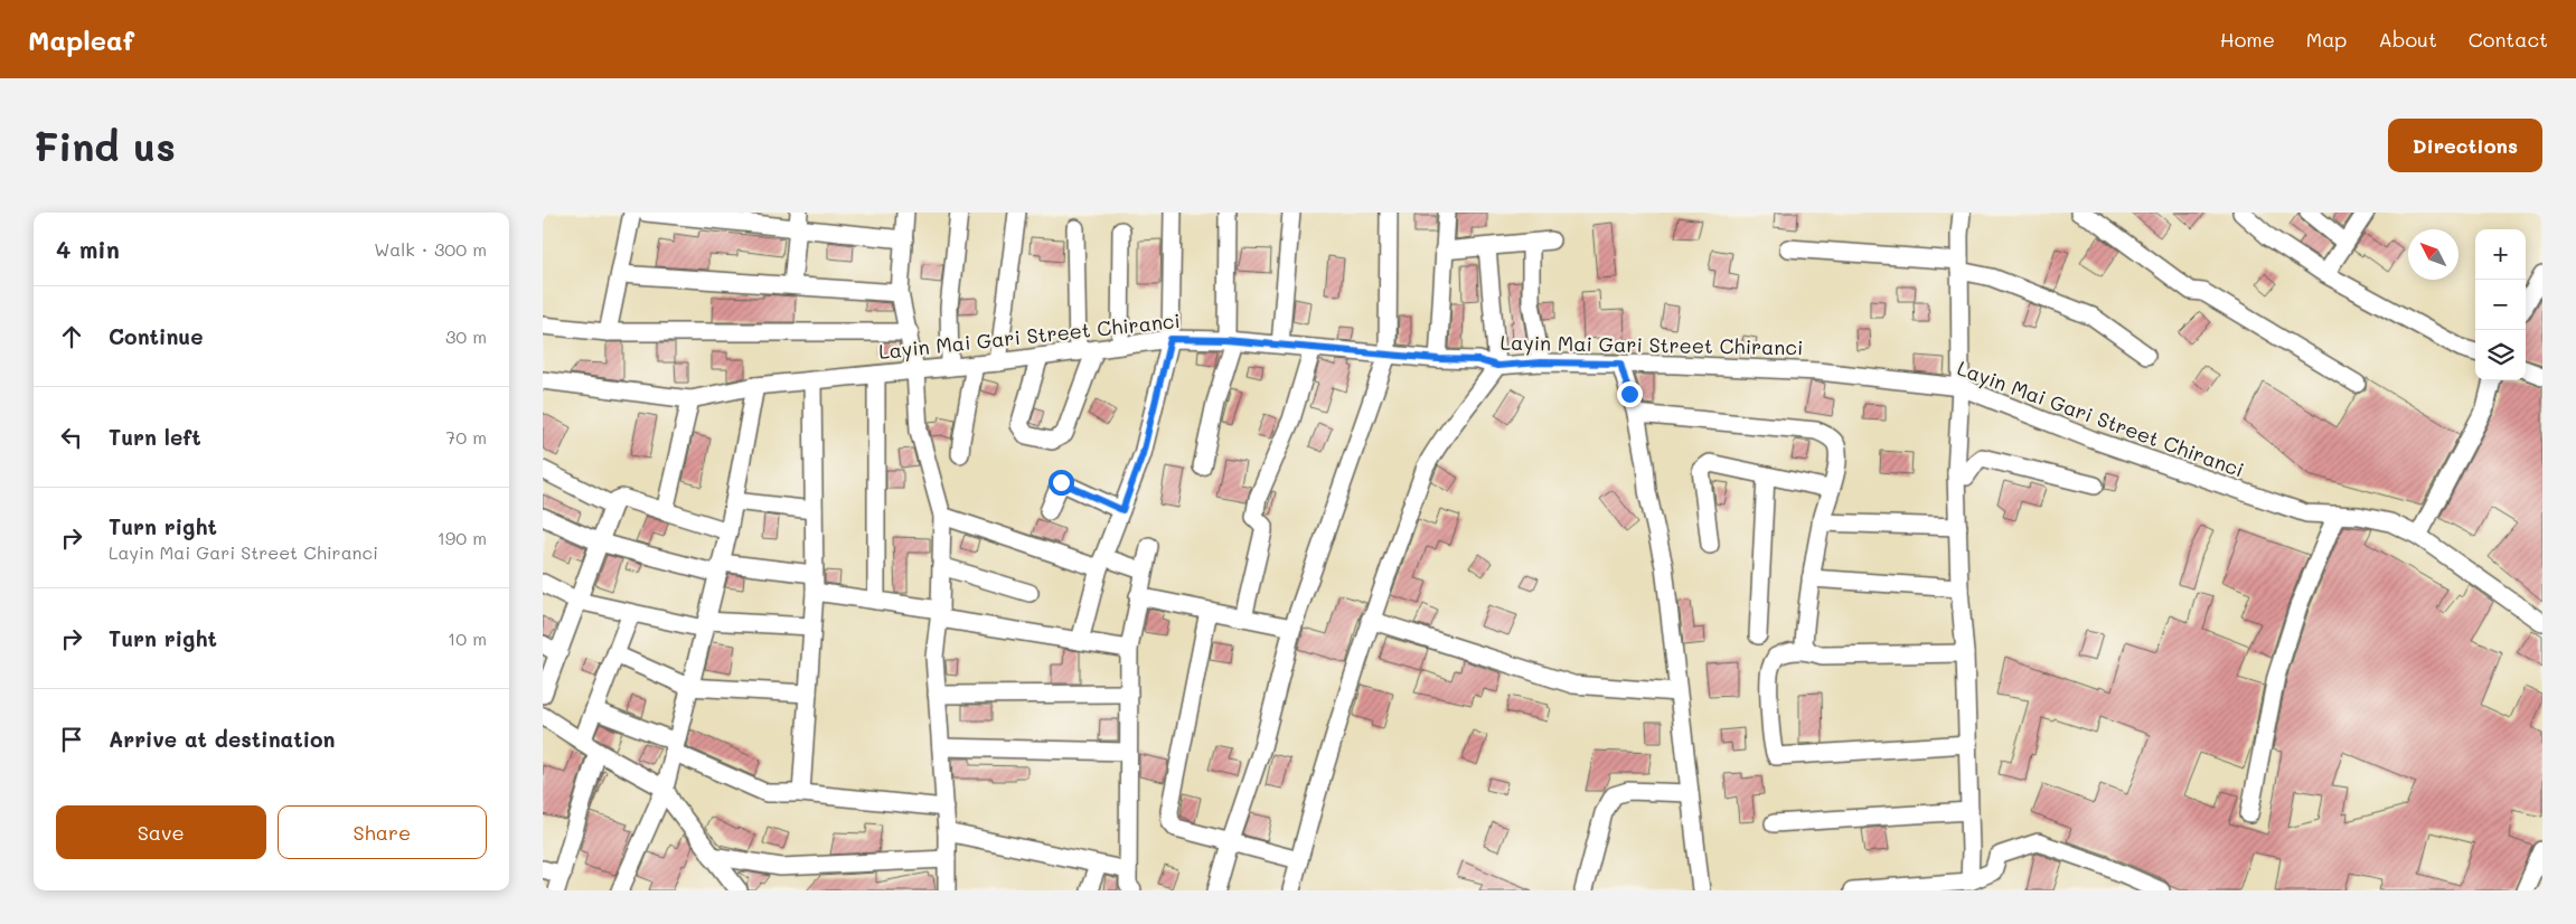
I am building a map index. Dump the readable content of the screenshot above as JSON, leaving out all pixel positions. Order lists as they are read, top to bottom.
{
  "streets": {
    "street": ["Layin Mai Gari Street Chiranci"]
  },
  "north": "top left",
  "page": {
    "header": "Mapleaf",
    "nav": [
      "Home",
      "Map",
      "About",
      "Contact"
    ],
    "buttons": [
      "Directions",
      ["Save", "Share"]
    ],
    "title": "Find us",
    "heading": ["4 min", "Walk · 300 m"],
    "map_buttons": ["+", "−"],
    "list": [
      ["Continue", "30 m"],
      ["Turn left", "70 m"],
      ["Turn right", "Layin Mai Gari Street Chiranci", "190 m"],
      ["Turn right", "10 m"],
      "Arrive at destination"
    ]
  }
}
